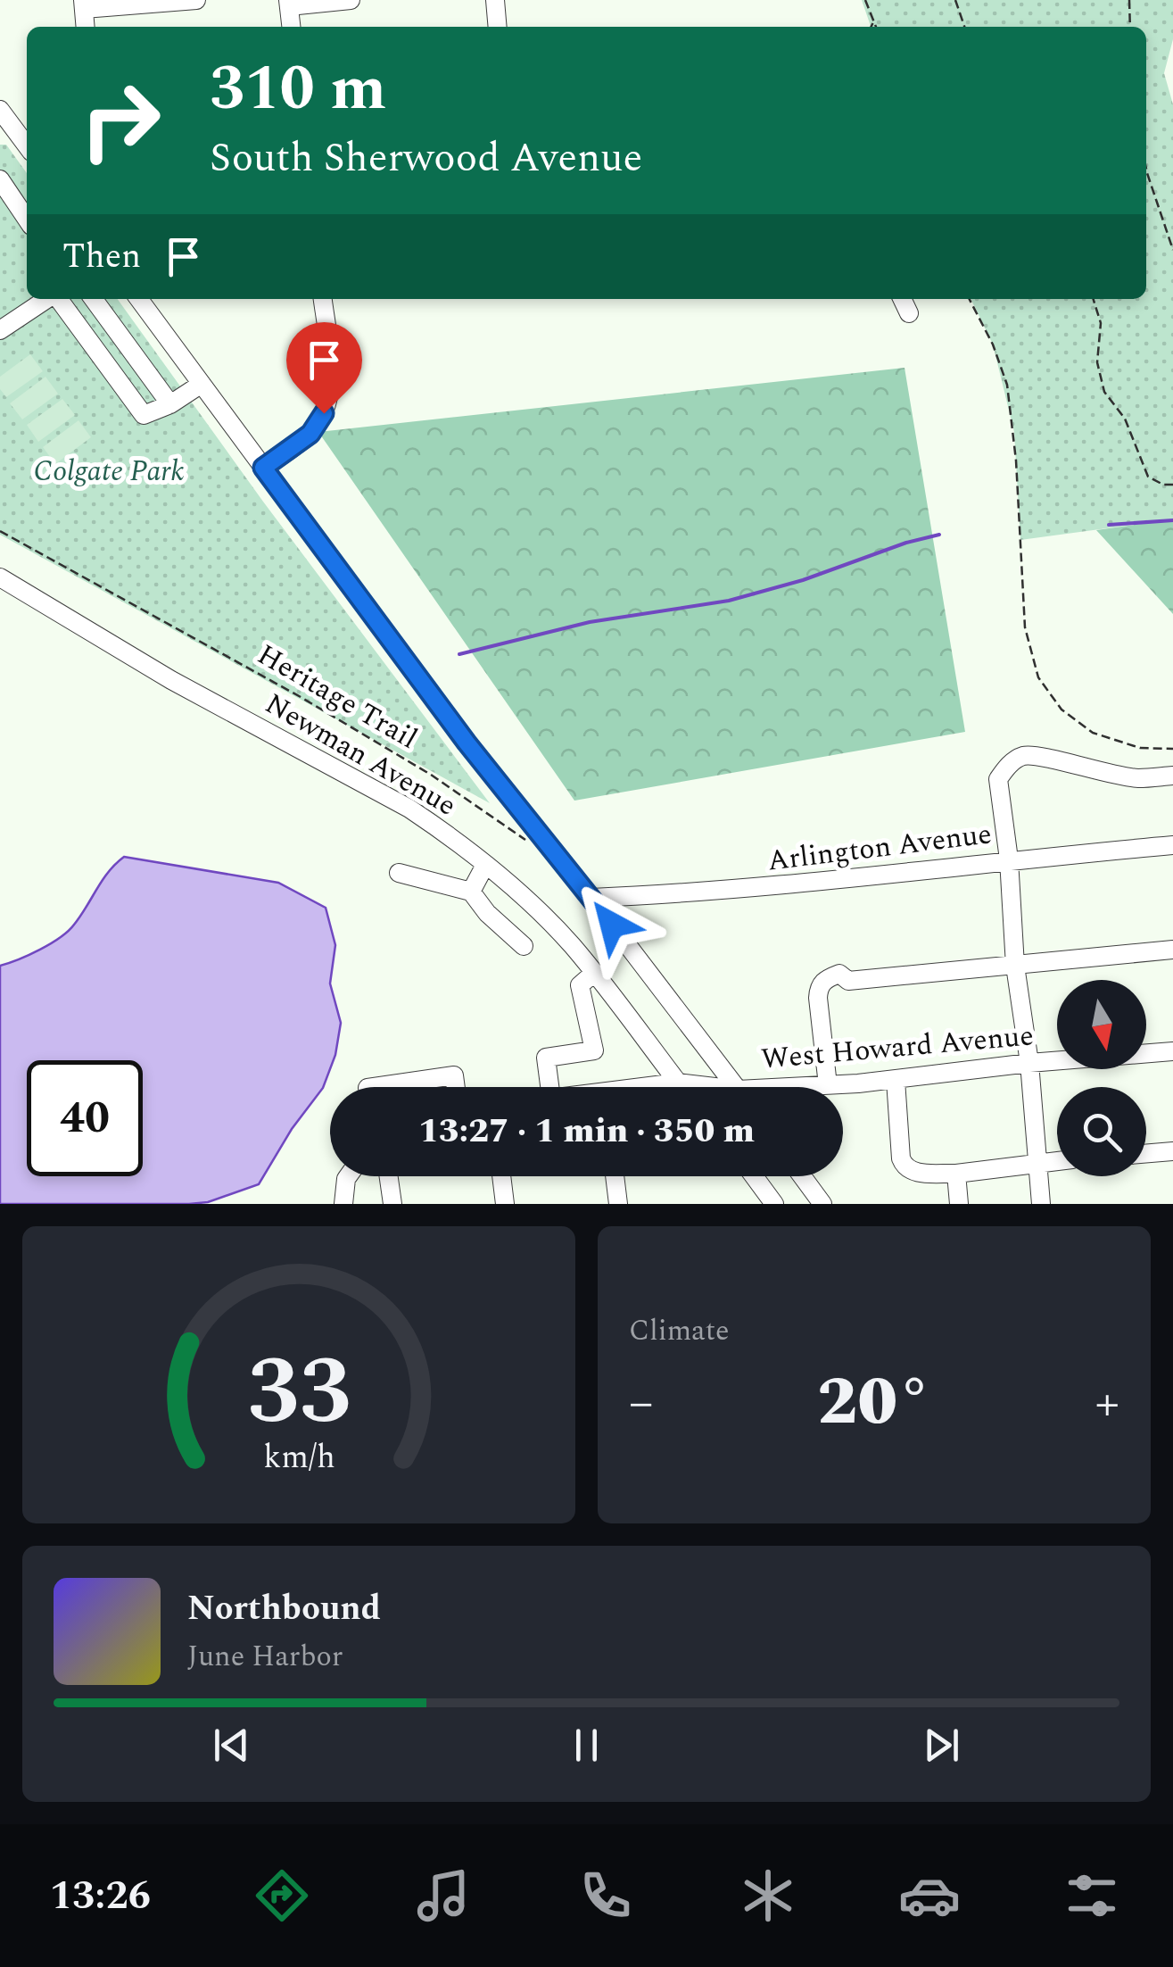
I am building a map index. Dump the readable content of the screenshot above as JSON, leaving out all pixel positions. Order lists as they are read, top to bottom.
{
  "streets": {
    "street": ["Newman Avenue", "Arlington Avenue", "West Howard Avenue"],
    "path": ["Heritage Trail"]
  },
  "crossings": [
    ["Newman Avenue", "West Howard Avenue"]
  ],
  "parks": ["Colgate Park"],
  "north": "bottom",
  "page": {
    "turn": ["310 m", "South Sherwood Avenue"],
    "then": "Then",
    "limit": "40",
    "trip": "13:27 · 1 min · 350 m",
    "tile": "Climate",
    "heat": ["−", "20°", "+"],
    "song": ["Northbound", "June Harbor"],
    "tabs": "13:26",
    "gauge": ["33", "km/h"]
  }
}
